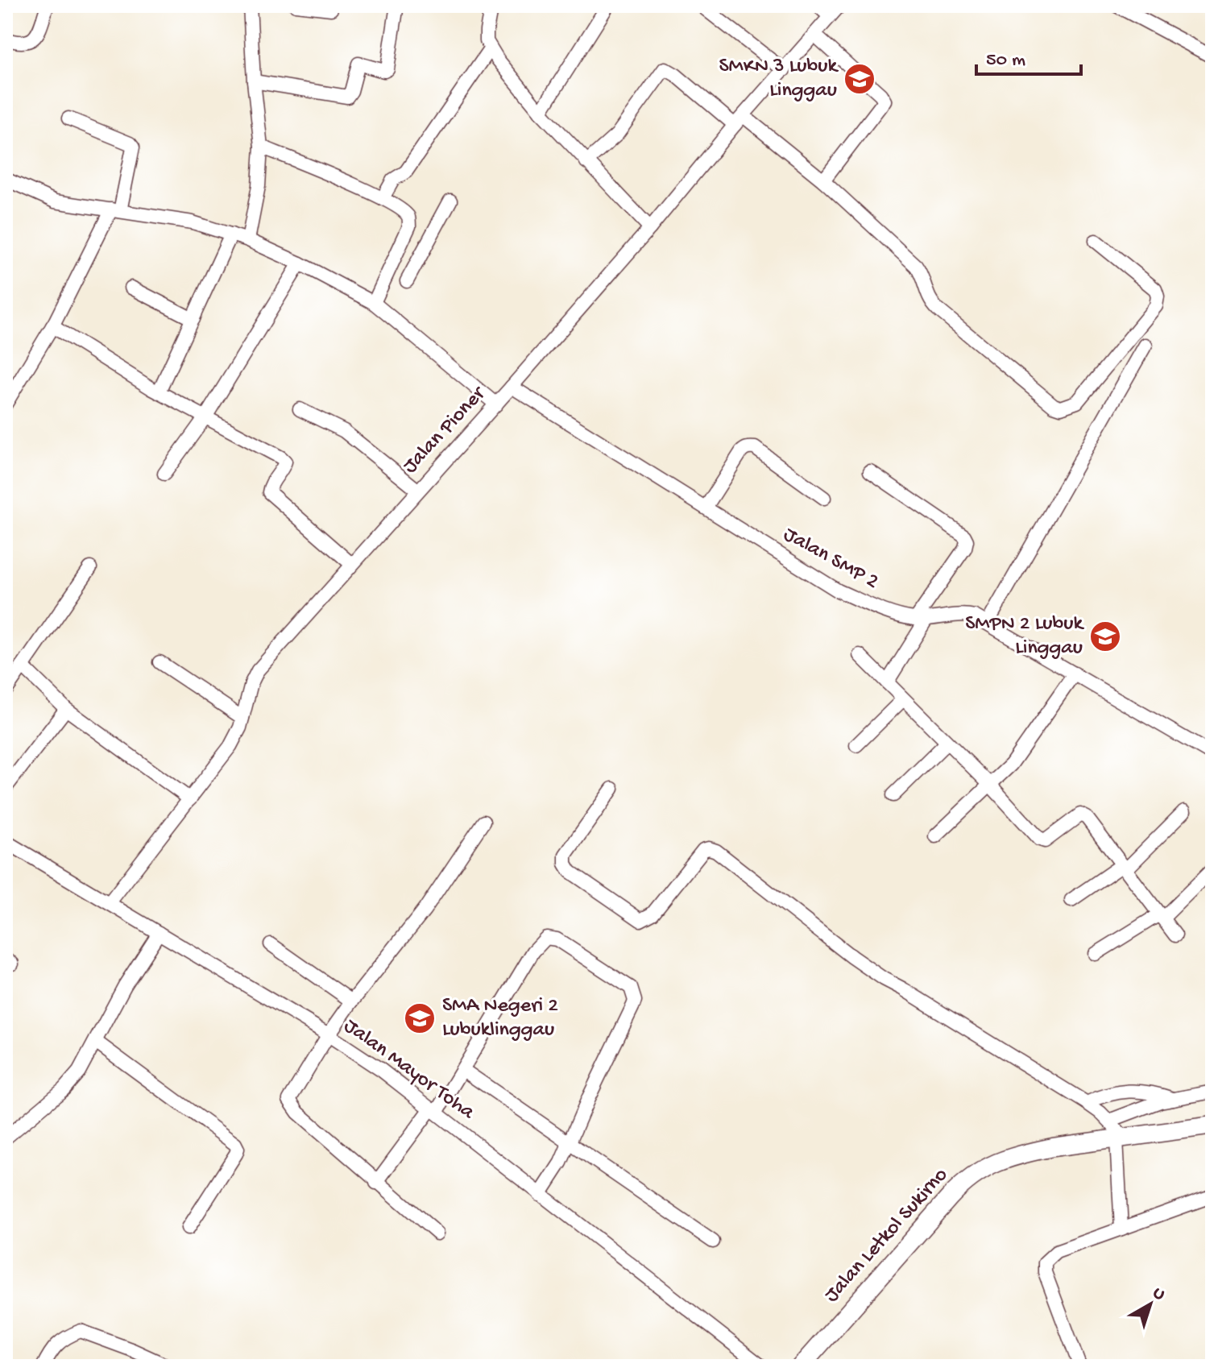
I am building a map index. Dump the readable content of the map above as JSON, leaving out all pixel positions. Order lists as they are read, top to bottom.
{
  "streets": {
    "main road": ["Jalan Letkol Sukirno"],
    "street": ["Jalan Pioner", "Jalan SMP 2", "Jalan Mayor Toha"]
  },
  "crossings": [
    ["Jalan Pioner", "Jalan SMP 2"],
    ["Jalan Pioner", "Jalan Mayor Toha"]
  ],
  "places": {
    "school or university": ["SMKN 3 Lubuk Linggau", "SMPN 2 Lubuk Linggau", "SMA Negeri 2 Lubuklinggau"]
  },
  "scale_bar": "50 m",
  "north": "top right"
}
